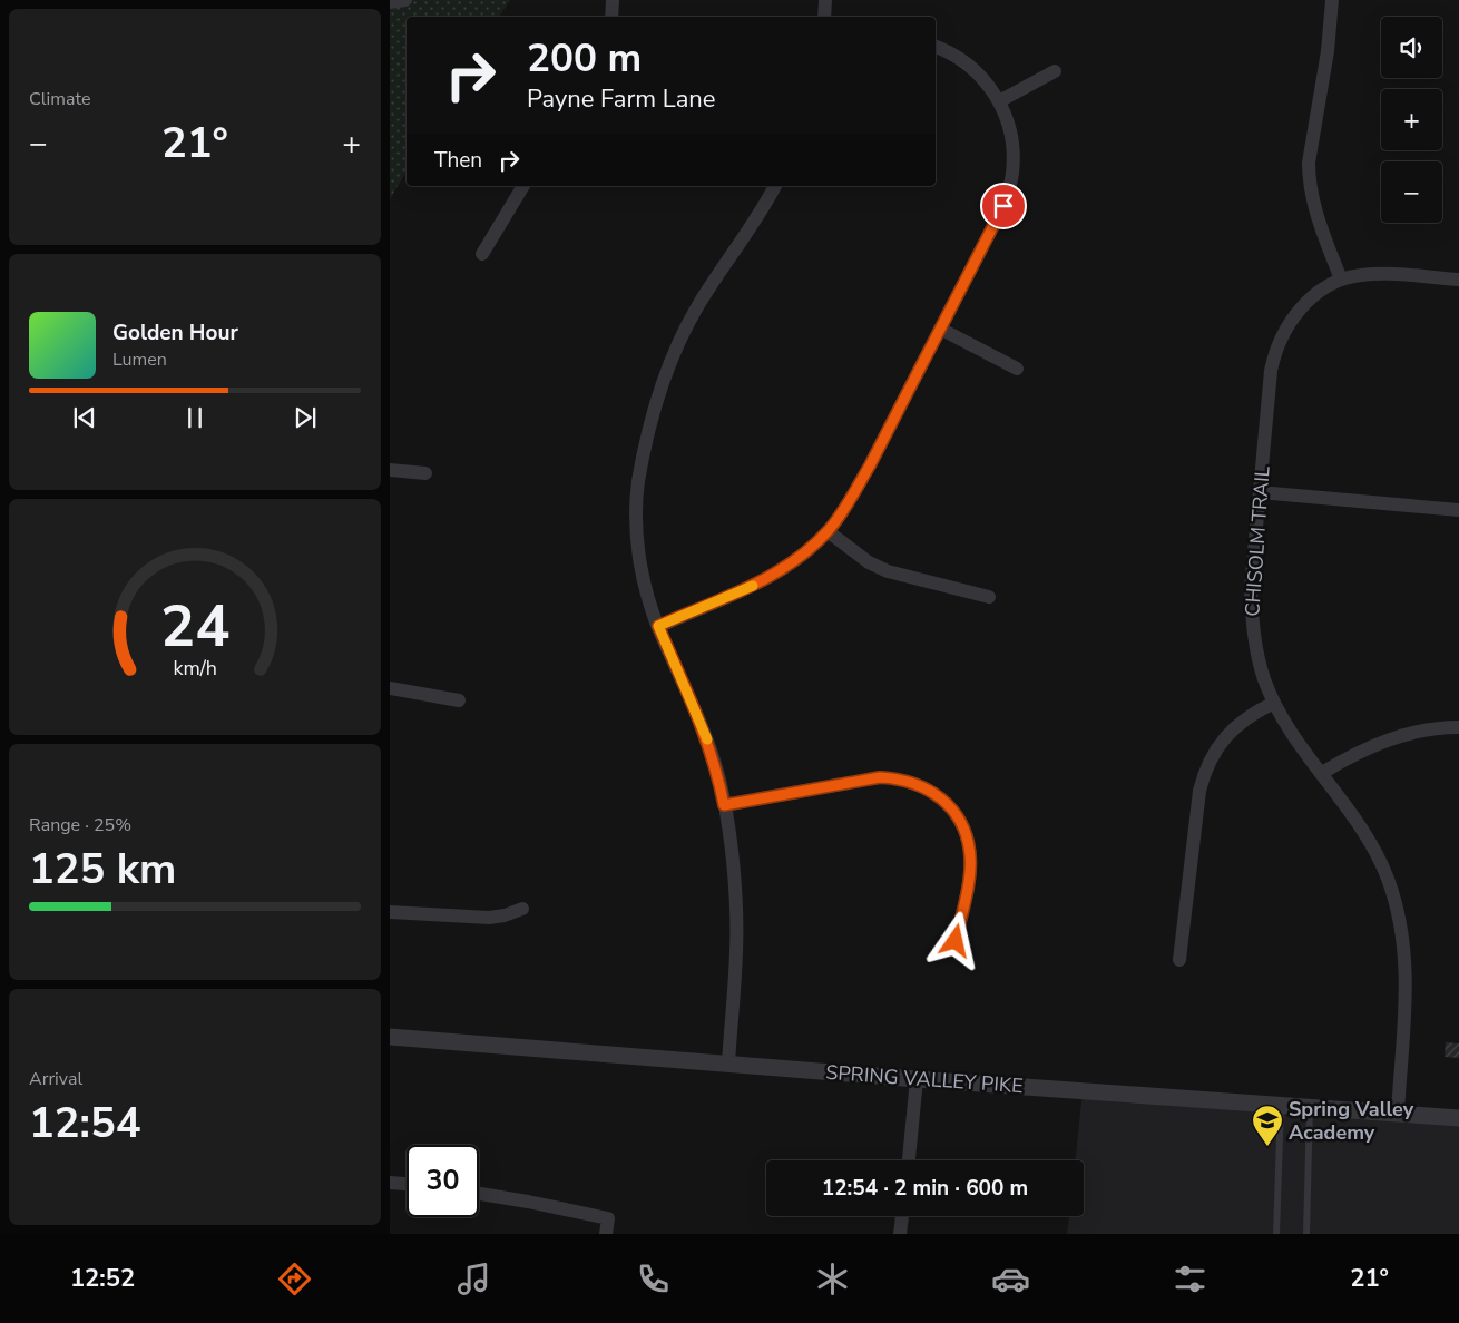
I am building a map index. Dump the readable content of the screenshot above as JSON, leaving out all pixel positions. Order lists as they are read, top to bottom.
{
  "streets": {
    "street": ["CHISOLM TRAIL", "SPRING VALLEY PIKE"]
  },
  "crossings": [
    ["CHISOLM TRAIL", "SPRING VALLEY PIKE"]
  ],
  "places": {
    "school or university": ["Spring Valley Academy"]
  },
  "page": {
    "tile": [
      "Climate",
      ["Range · 25%", "125 km"],
      ["Arrival", "12:54"]
    ],
    "map_buttons": ["+", "−"],
    "turn": ["200 m", "Payne Farm Lane"],
    "heat": ["−", "21°", "+"],
    "then": "Then",
    "song": ["Golden Hour", "Lumen"],
    "limit": "30",
    "trip": "12:54 · 2 min · 600 m",
    "tabs": ["12:52", "21°"],
    "gauge": ["24", "km/h"]
  }
}
